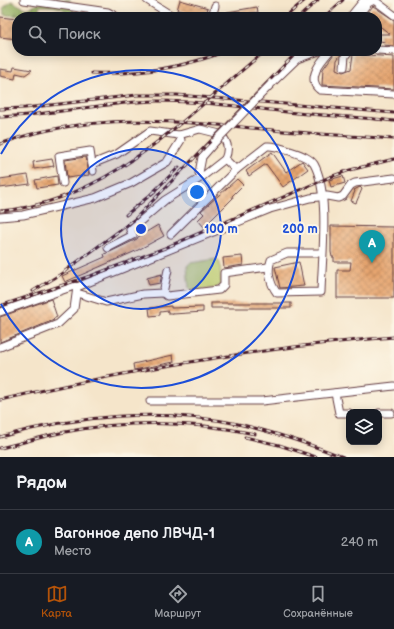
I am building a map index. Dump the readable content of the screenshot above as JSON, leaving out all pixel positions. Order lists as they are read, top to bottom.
{
  "page": {
    "search": "Поиск",
    "pins": "A",
    "heading": "Рядом",
    "list": [
      {
        "mark": "A",
        "name": "Вагонное депо ЛВЧД-1",
        "note": "Место",
        "value": "240 m"
      }
    ],
    "nav": ["Карта", "Маршрут", "Сохранённые"]
  },
  "rings": ["100 m", "200 m"]
}
